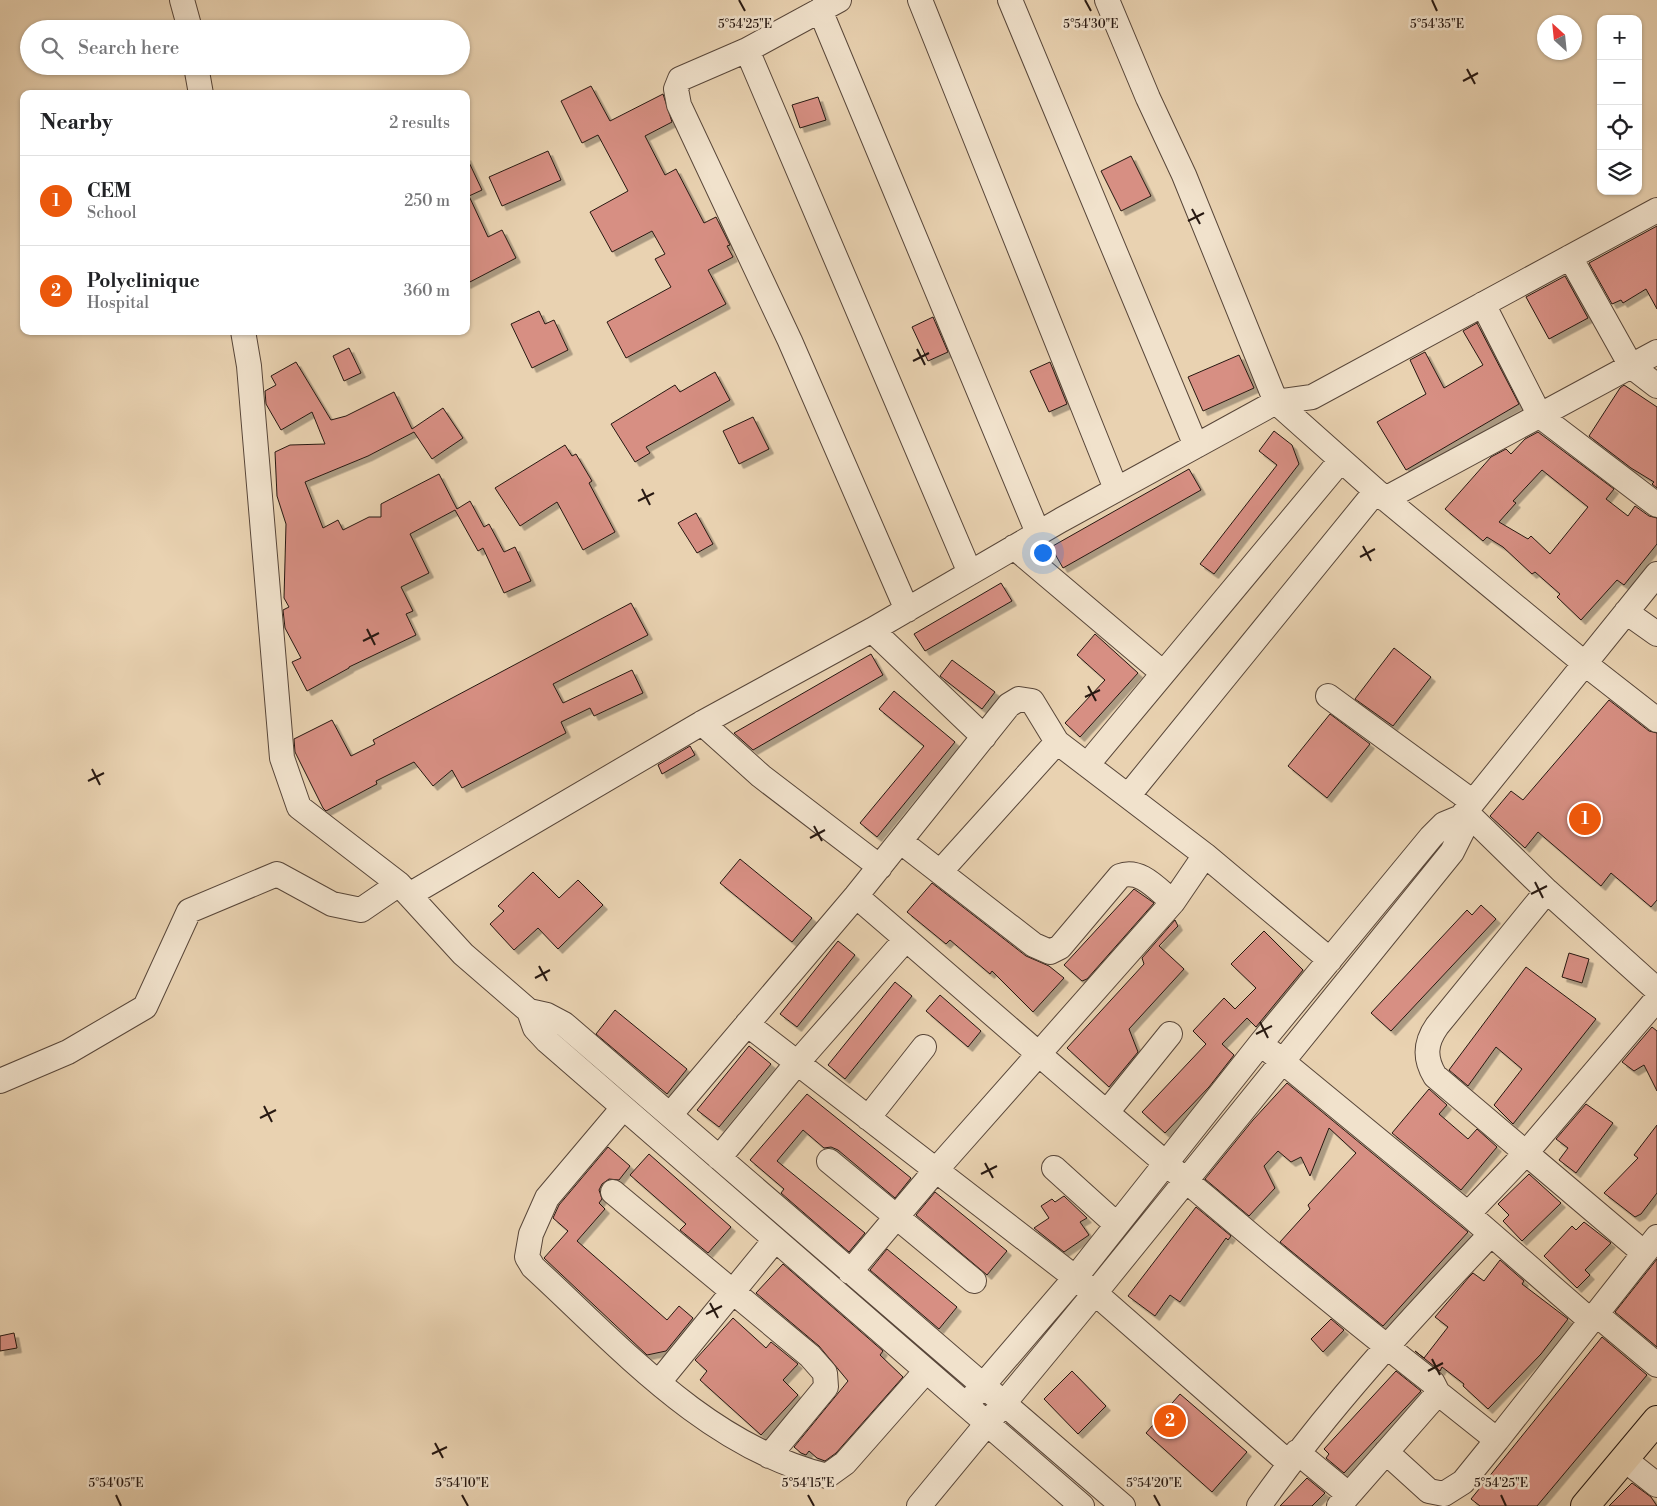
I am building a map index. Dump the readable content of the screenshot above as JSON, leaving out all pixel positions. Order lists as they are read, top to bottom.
{
  "north": "top left",
  "page": {
    "map_buttons": ["+", "−"],
    "search": "Search here",
    "heading": ["Nearby", "2 results"],
    "list": [
      {
        "mark": "1",
        "name": "CEM",
        "note": "School",
        "value": "250 m"
      },
      {
        "mark": "2",
        "name": "Polyclinique",
        "note": "Hospital",
        "value": "360 m"
      }
    ],
    "pins": ["1", "2"]
  },
  "coordinates": [
    "5°54'25\"E",
    "5°54'30\"E",
    "5°54'35\"E",
    "5°54'05\"E",
    "5°54'10\"E",
    "5°54'15\"E",
    "5°54'20\"E"
  ]
}
